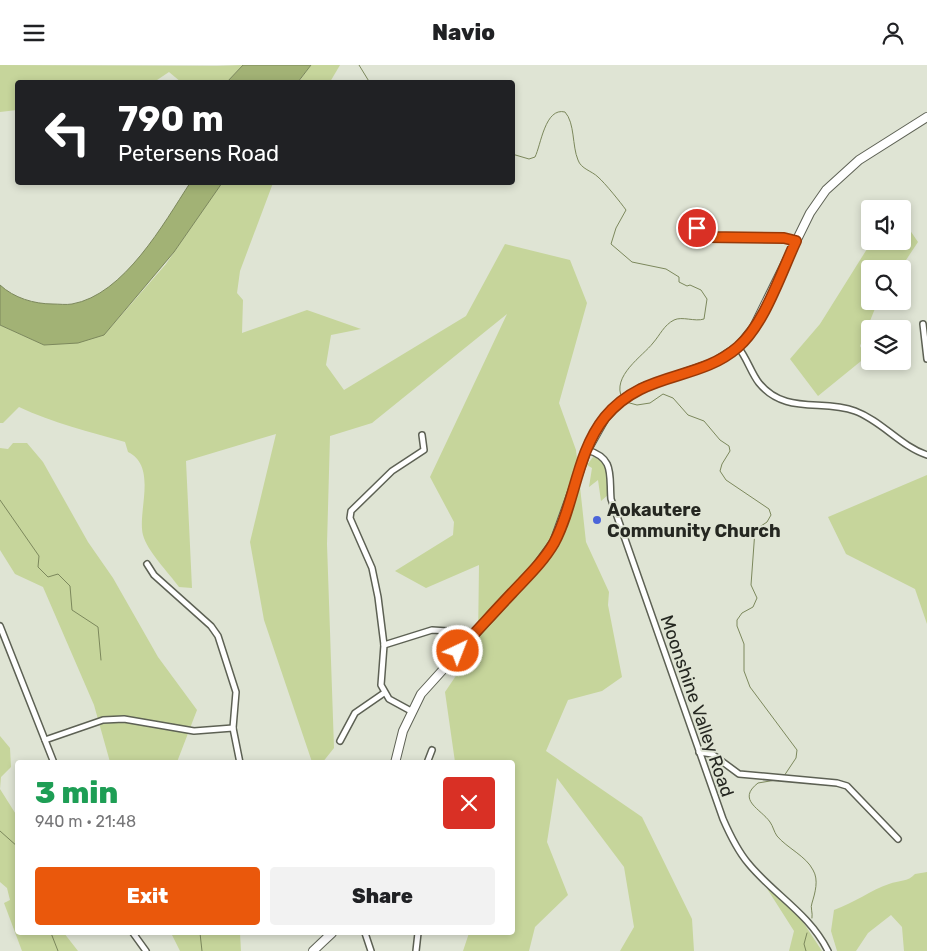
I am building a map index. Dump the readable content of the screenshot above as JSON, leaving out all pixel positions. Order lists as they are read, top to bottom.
{
  "streets": {
    "street": ["Moonshine Valley Road"]
  },
  "places": ["Aokautere Community Church"],
  "page": {
    "header": "Navio",
    "turn": ["790 m", "Petersens Road"],
    "heading": ["3 min", "940 m · 21:48"],
    "buttons": ["Exit", "Share"]
  }
}
